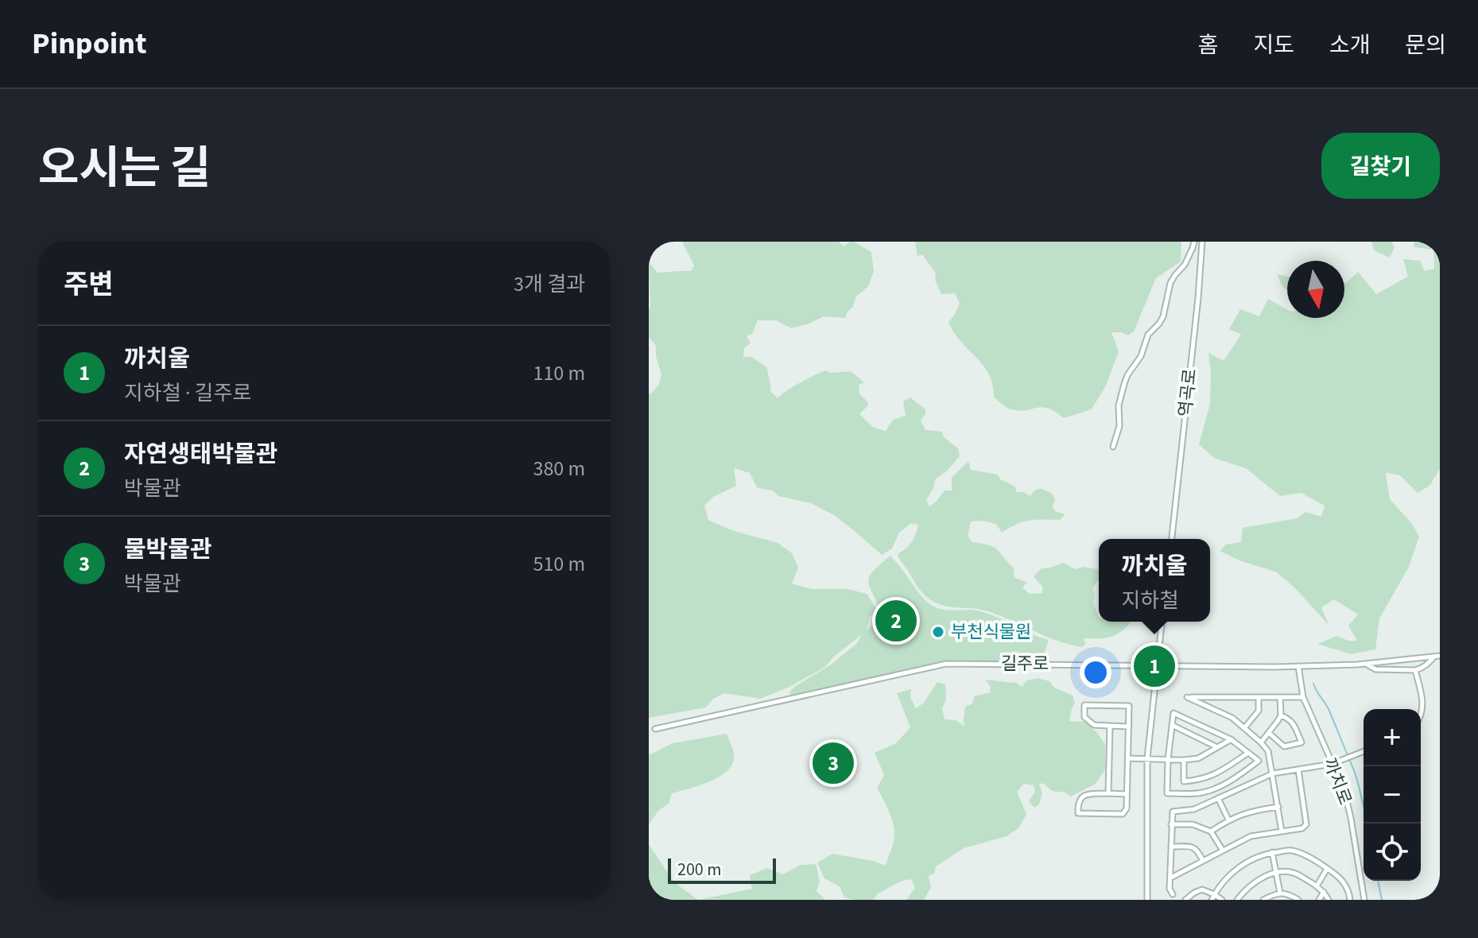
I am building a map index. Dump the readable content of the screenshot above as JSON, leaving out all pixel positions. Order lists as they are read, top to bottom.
{
  "streets": {
    "street": ["역곡로", "길주로", "까치로"]
  },
  "crossings": [
    ["길주로", "까치로"]
  ],
  "places": ["부천식물원"],
  "scale_bar": "200 m",
  "north": "bottom",
  "page": {
    "header": "Pinpoint",
    "nav": [
      "홈",
      "지도",
      "소개",
      "문의"
    ],
    "title": "오시는 길",
    "buttons": "길찾기",
    "heading": ["주변", "3개 결과"],
    "list": [
      {
        "mark": "1",
        "name": "까치울",
        "note": "지하철 · 길주로",
        "value": "110 m"
      },
      {
        "mark": "2",
        "name": "자연생태박물관",
        "note": "박물관",
        "value": "380 m"
      },
      {
        "mark": "3",
        "name": "물박물관",
        "note": "박물관",
        "value": "510 m"
      }
    ],
    "popup": ["까치울", "지하철"],
    "pins": ["2", "1", "3"],
    "map_buttons": ["+", "−"],
    "scale": "200 m"
  }
}
